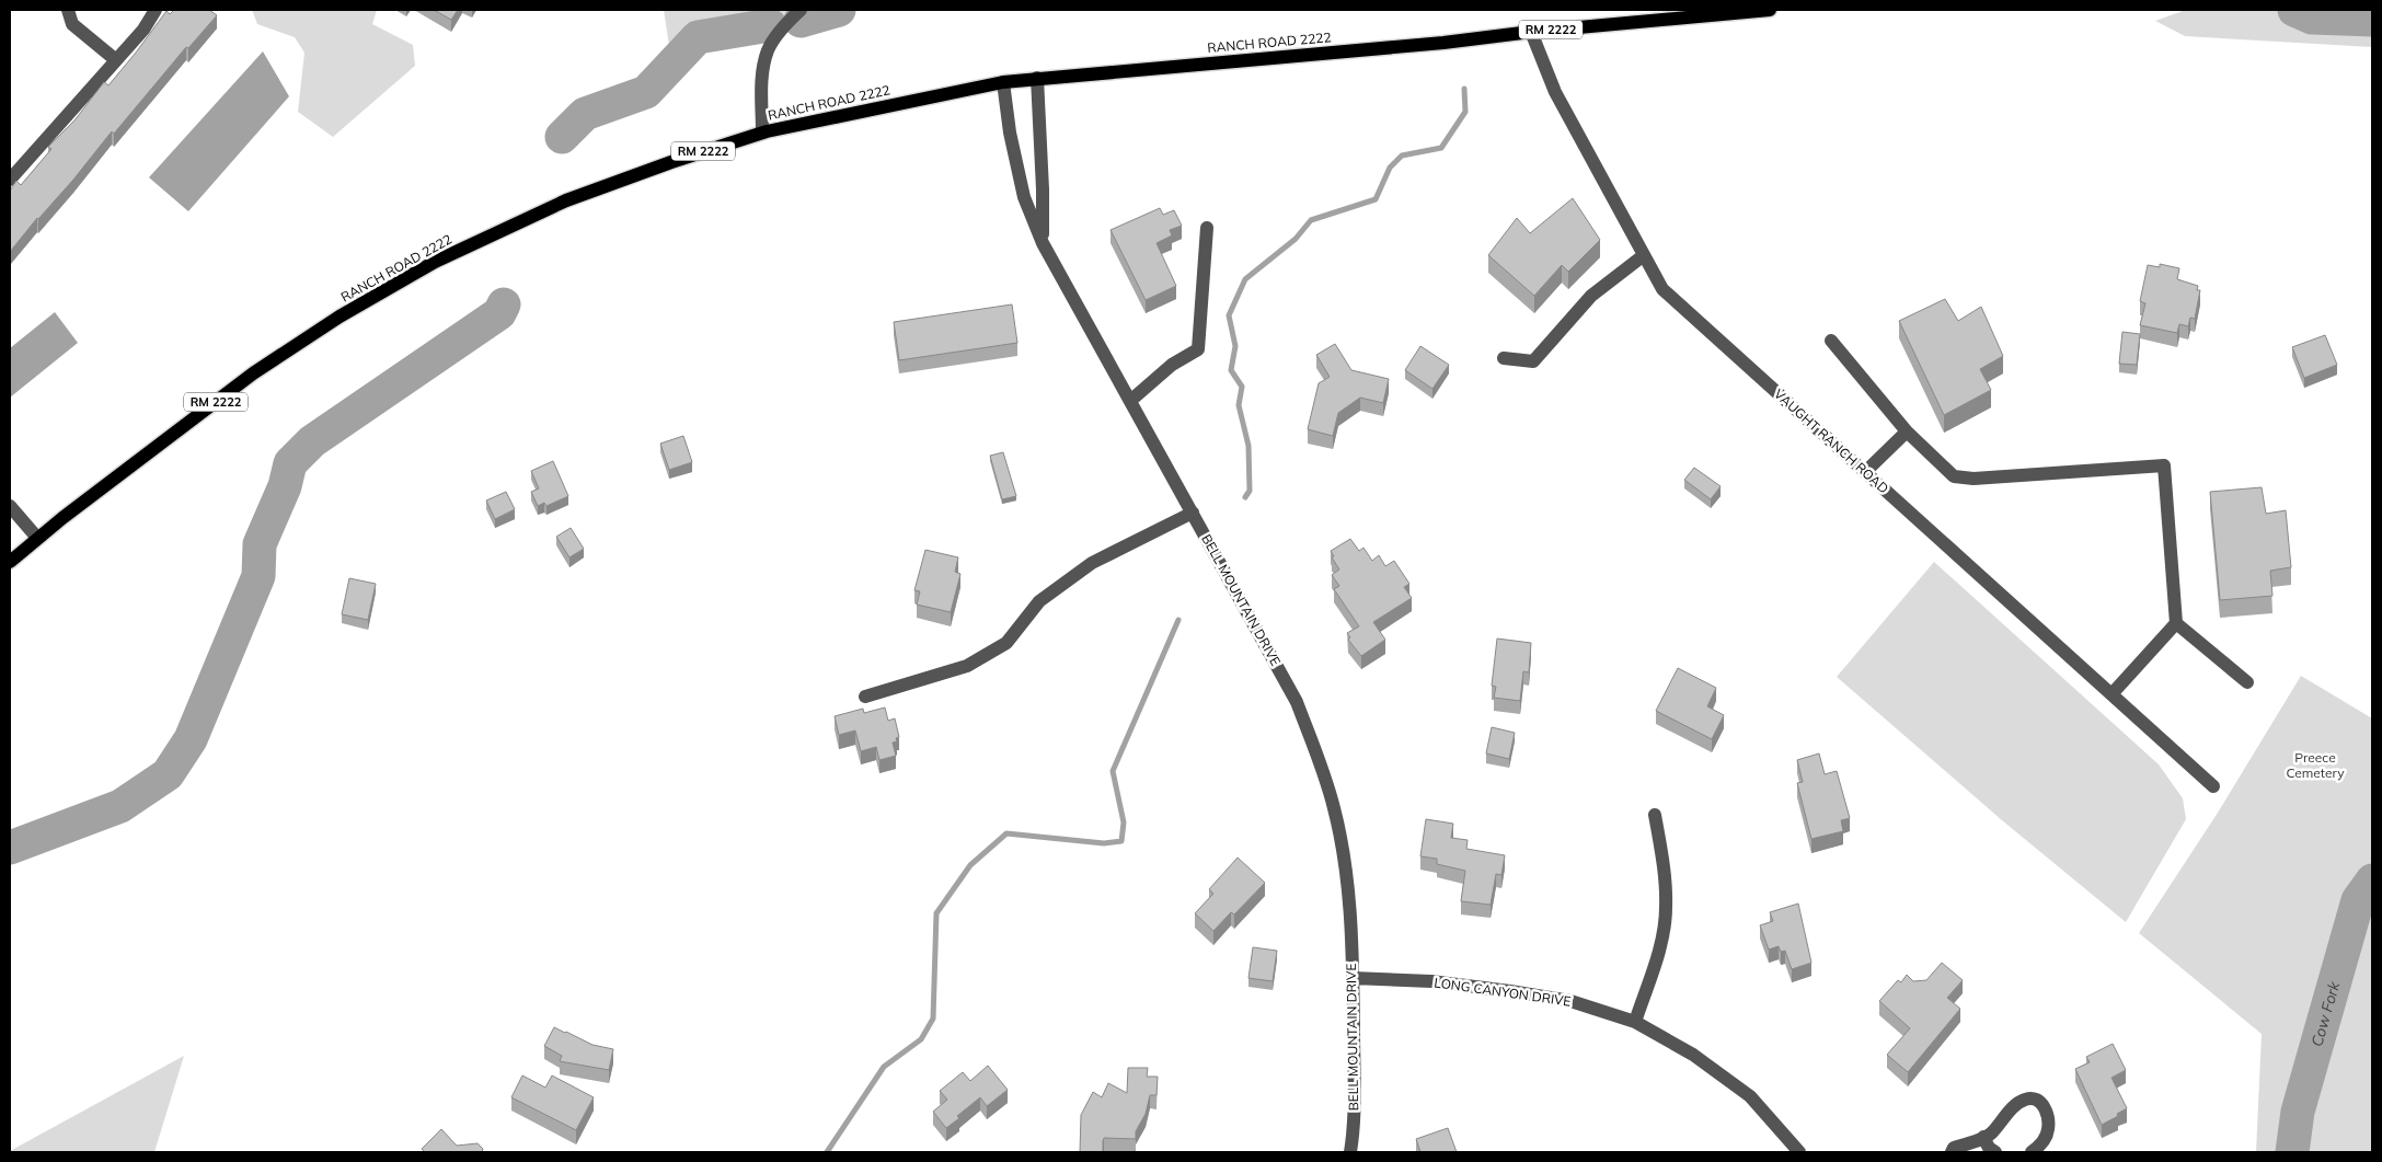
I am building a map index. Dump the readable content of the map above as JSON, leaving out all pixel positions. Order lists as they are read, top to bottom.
{
  "streets": {
    "main road": ["RM 2222", "RANCH ROAD 2222"],
    "street": ["VAUGHT RANCH ROAD", "BELL MOUNTAIN DRIVE", "LONG CANYON DRIVE"]
  },
  "crossings": [
    ["RANCH ROAD 2222", "VAUGHT RANCH ROAD"],
    ["RANCH ROAD 2222", "BELL MOUNTAIN DRIVE"],
    ["BELL MOUNTAIN DRIVE", "LONG CANYON DRIVE"]
  ],
  "water": ["Cow Fork"],
  "parks": ["Preece Cemetery"]
}
